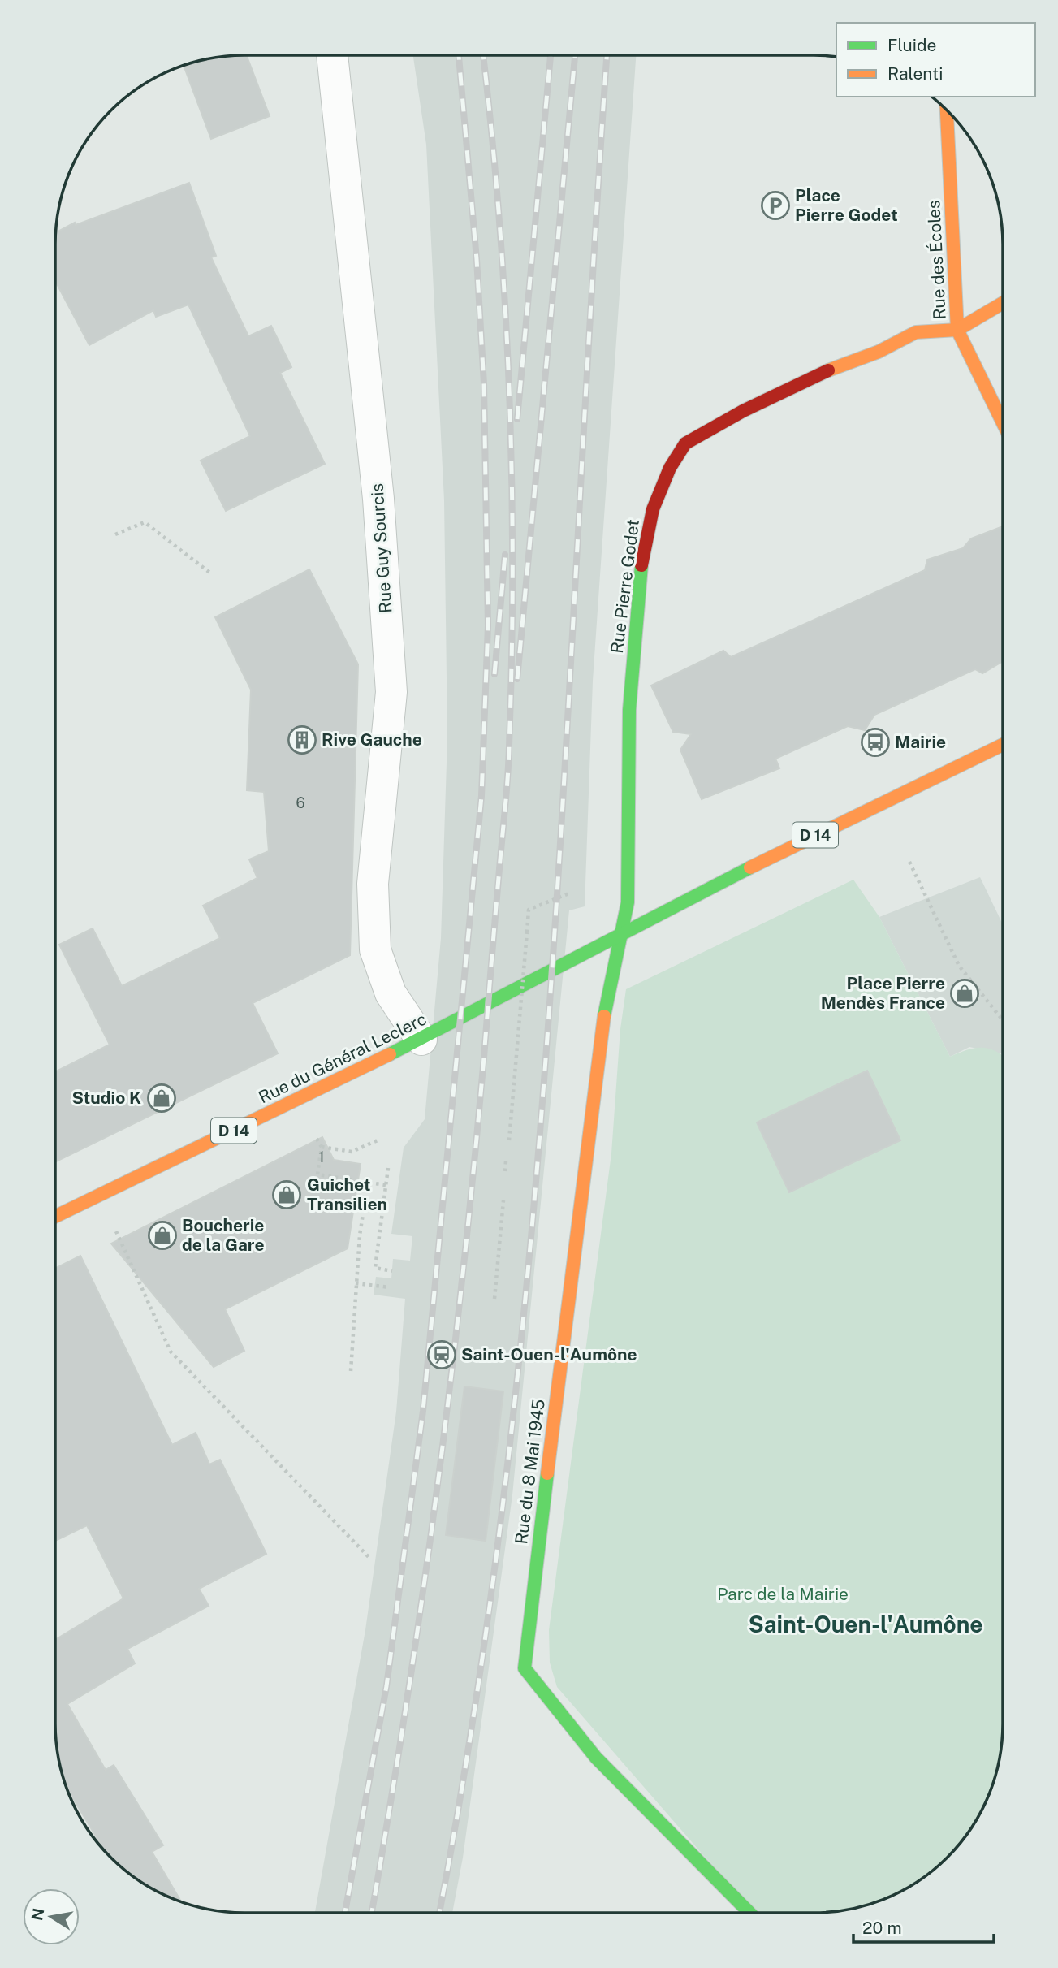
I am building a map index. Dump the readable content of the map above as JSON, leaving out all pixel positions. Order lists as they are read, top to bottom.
{
  "streets": {
    "street": [
      "Rue des Écoles",
      "Rue Guy Sourcis",
      "Rue Pierre Godet",
      "D 14",
      "Rue du Général Leclerc",
      "Rue du 8 Mai 1945"
    ]
  },
  "crossings": [
    ["Rue des Écoles", "Rue Pierre Godet"],
    ["Rue Guy Sourcis", "Rue du Général Leclerc"],
    ["Rue Pierre Godet", "D 14"],
    ["Rue Pierre Godet", "Rue du Général Leclerc"],
    ["Rue Pierre Godet", "Rue du 8 Mai 1945"],
    ["D 14", "Rue du Général Leclerc"],
    ["D 14", "Rue du 8 Mai 1945"],
    ["Rue du Général Leclerc", "Rue du 8 Mai 1945"]
  ],
  "districts": ["Saint-Ouen-l'Aumône"],
  "parks": ["Parc de la Mairie"],
  "places": {
    "parking": ["Place Pierre Godet"],
    "building": ["Rive Gauche"],
    "bus stop": ["Mairie"],
    "shop": [
      "Place Pierre Mendès France",
      "Studio K",
      "Guichet Transilien",
      "Boucherie de la Gare"
    ],
    "station": ["Saint-Ouen-l'Aumône"]
  },
  "house_numbers": ["6", "1"],
  "legend": ["Fluide", "Ralenti"],
  "scale_bar": "20 m",
  "north": "left"
}
